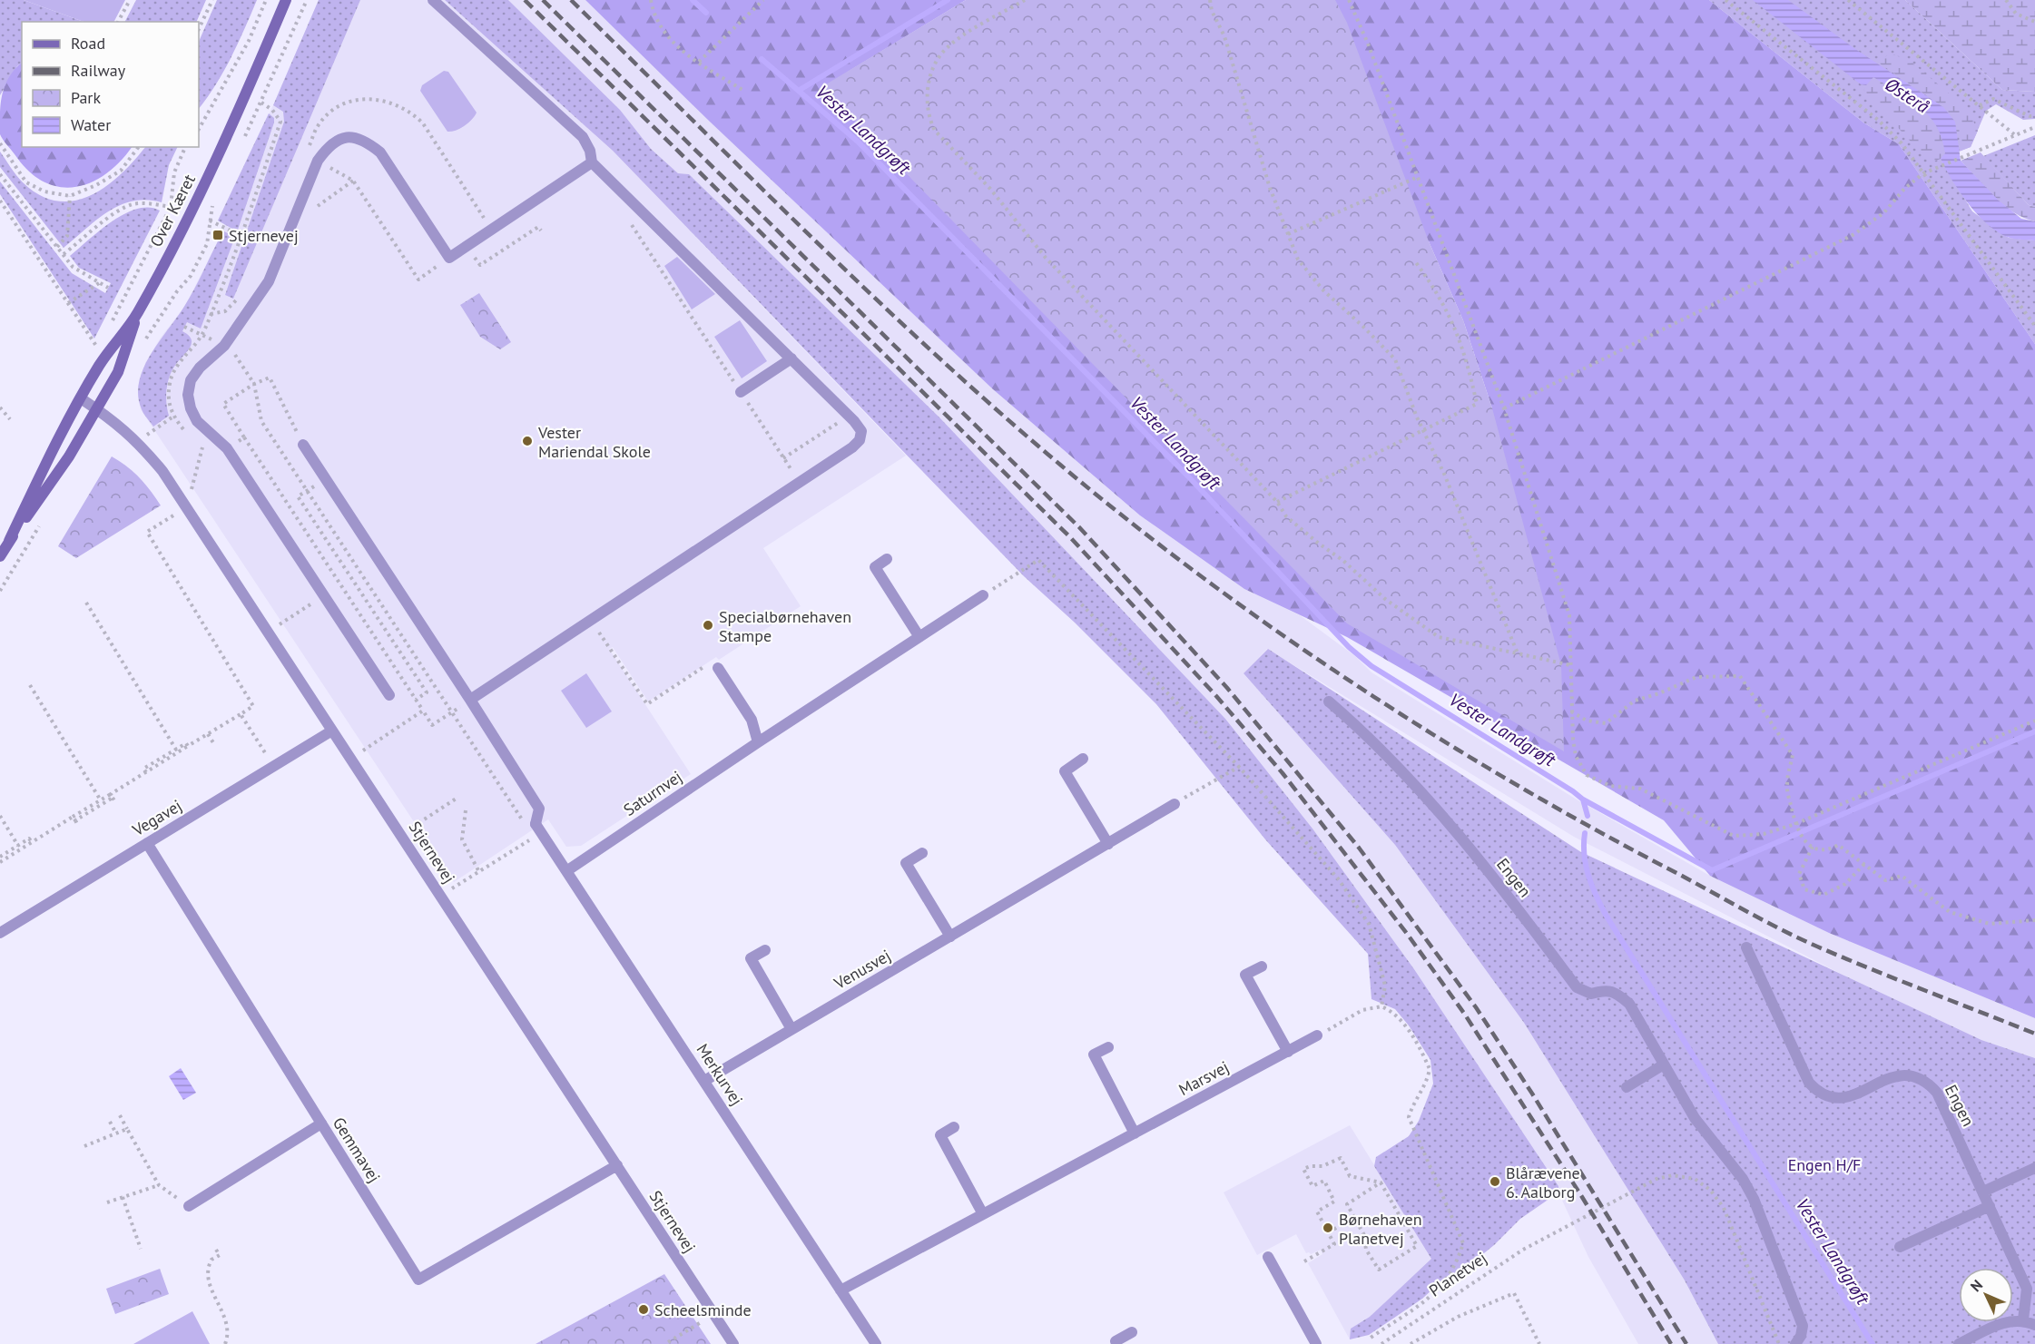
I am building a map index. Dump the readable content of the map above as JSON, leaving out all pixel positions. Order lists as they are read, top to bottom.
{
  "streets": {
    "main road": ["Over Kæret"],
    "street": [
      "Saturnvej",
      "Vegavej",
      "Stjernevej",
      "Engen",
      "Venusvej",
      "Merkurvej",
      "Marsvej",
      "Gemmavej"
    ],
    "path": ["Planetvej"]
  },
  "crossings": [
    ["Over Kæret", "Stjernevej"],
    ["Saturnvej", "Merkurvej"],
    ["Vegavej", "Stjernevej"],
    ["Vegavej", "Gemmavej"],
    ["Stjernevej", "Gemmavej"],
    ["Venusvej", "Merkurvej"],
    ["Merkurvej", "Marsvej"]
  ],
  "water": ["Østerå", "Vester Landgrøft"],
  "parks": ["Engen H/F"],
  "places": {
    "transit": ["Stjernevej"],
    "other": [
      "Vester Mariendal Skole",
      "Specialbørnehaven Stampe",
      "Blårævene 6. Aalborg",
      "Børnehaven Planetvej",
      "Scheelsminde"
    ]
  },
  "legend": [
    "Road",
    "Railway",
    "Park",
    "Water"
  ],
  "north": "top left"
}
